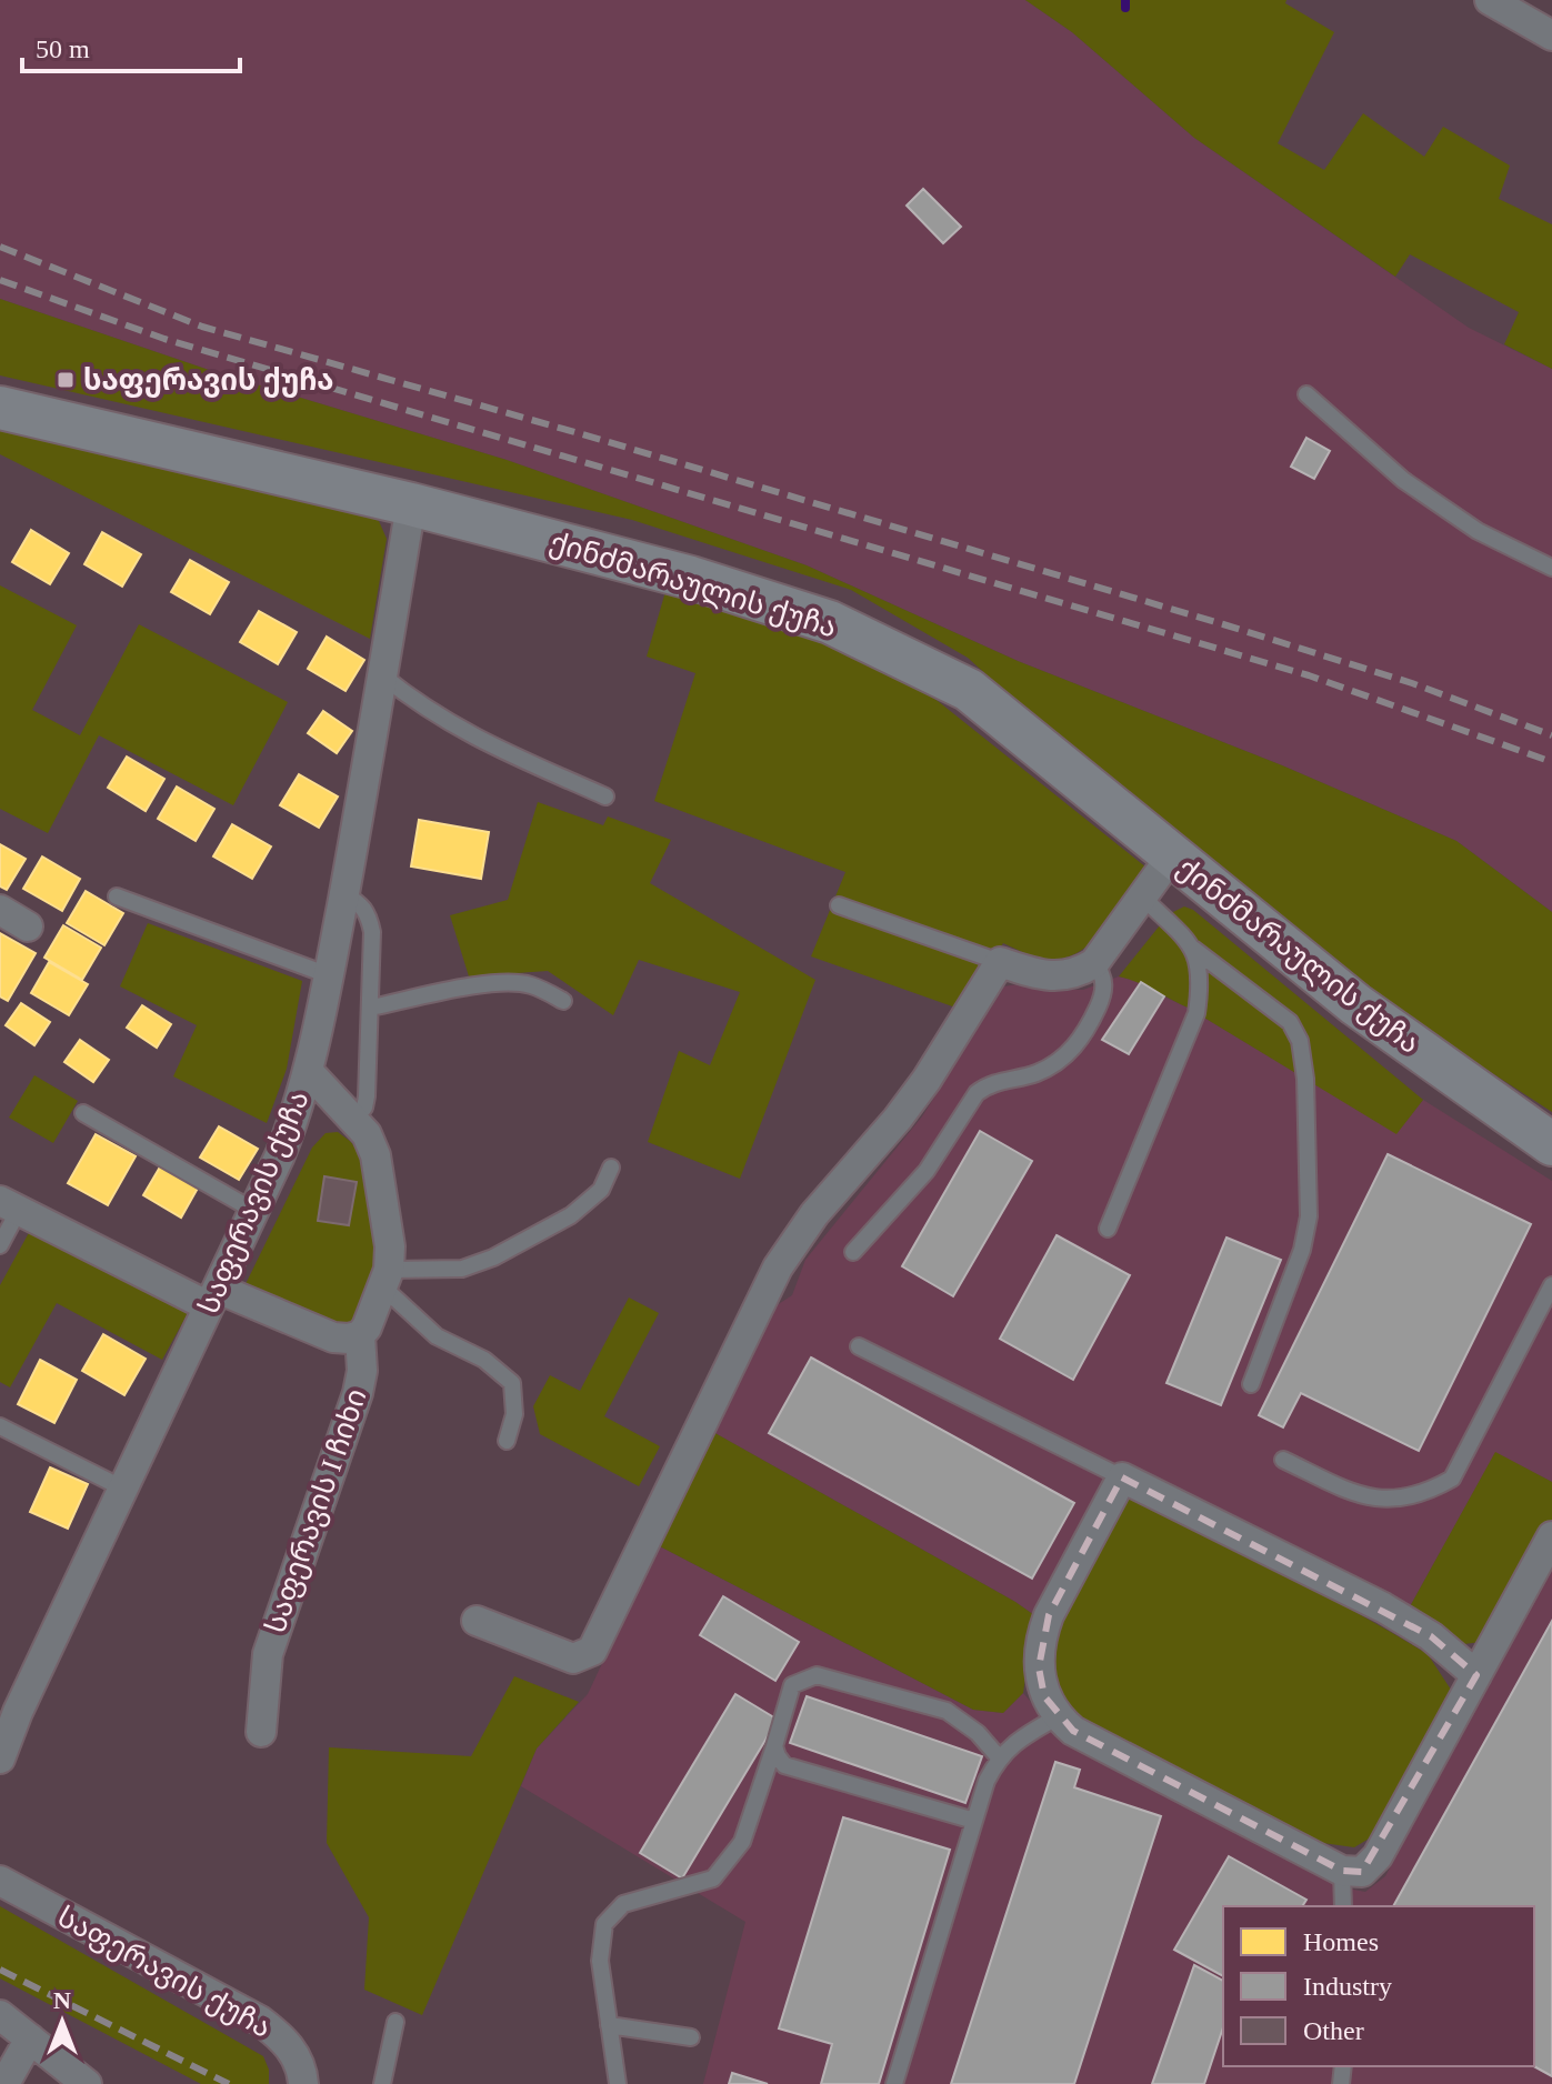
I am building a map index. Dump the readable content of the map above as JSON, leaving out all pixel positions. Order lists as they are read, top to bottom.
{
  "streets": {
    "main road": ["ქინძმარაულის ქუჩა"],
    "street": ["საფერავის ქუჩა", "საფერავის I ჩიხი"]
  },
  "crossings": [
    ["ქინძმარაულის ქუჩა", "საფერავის ქუჩა"]
  ],
  "places": {
    "transit": ["საფერავის ქუჩა"]
  },
  "legend": ["Homes", "Industry", "Other"],
  "scale_bar": "50 m",
  "north": "top"
}
